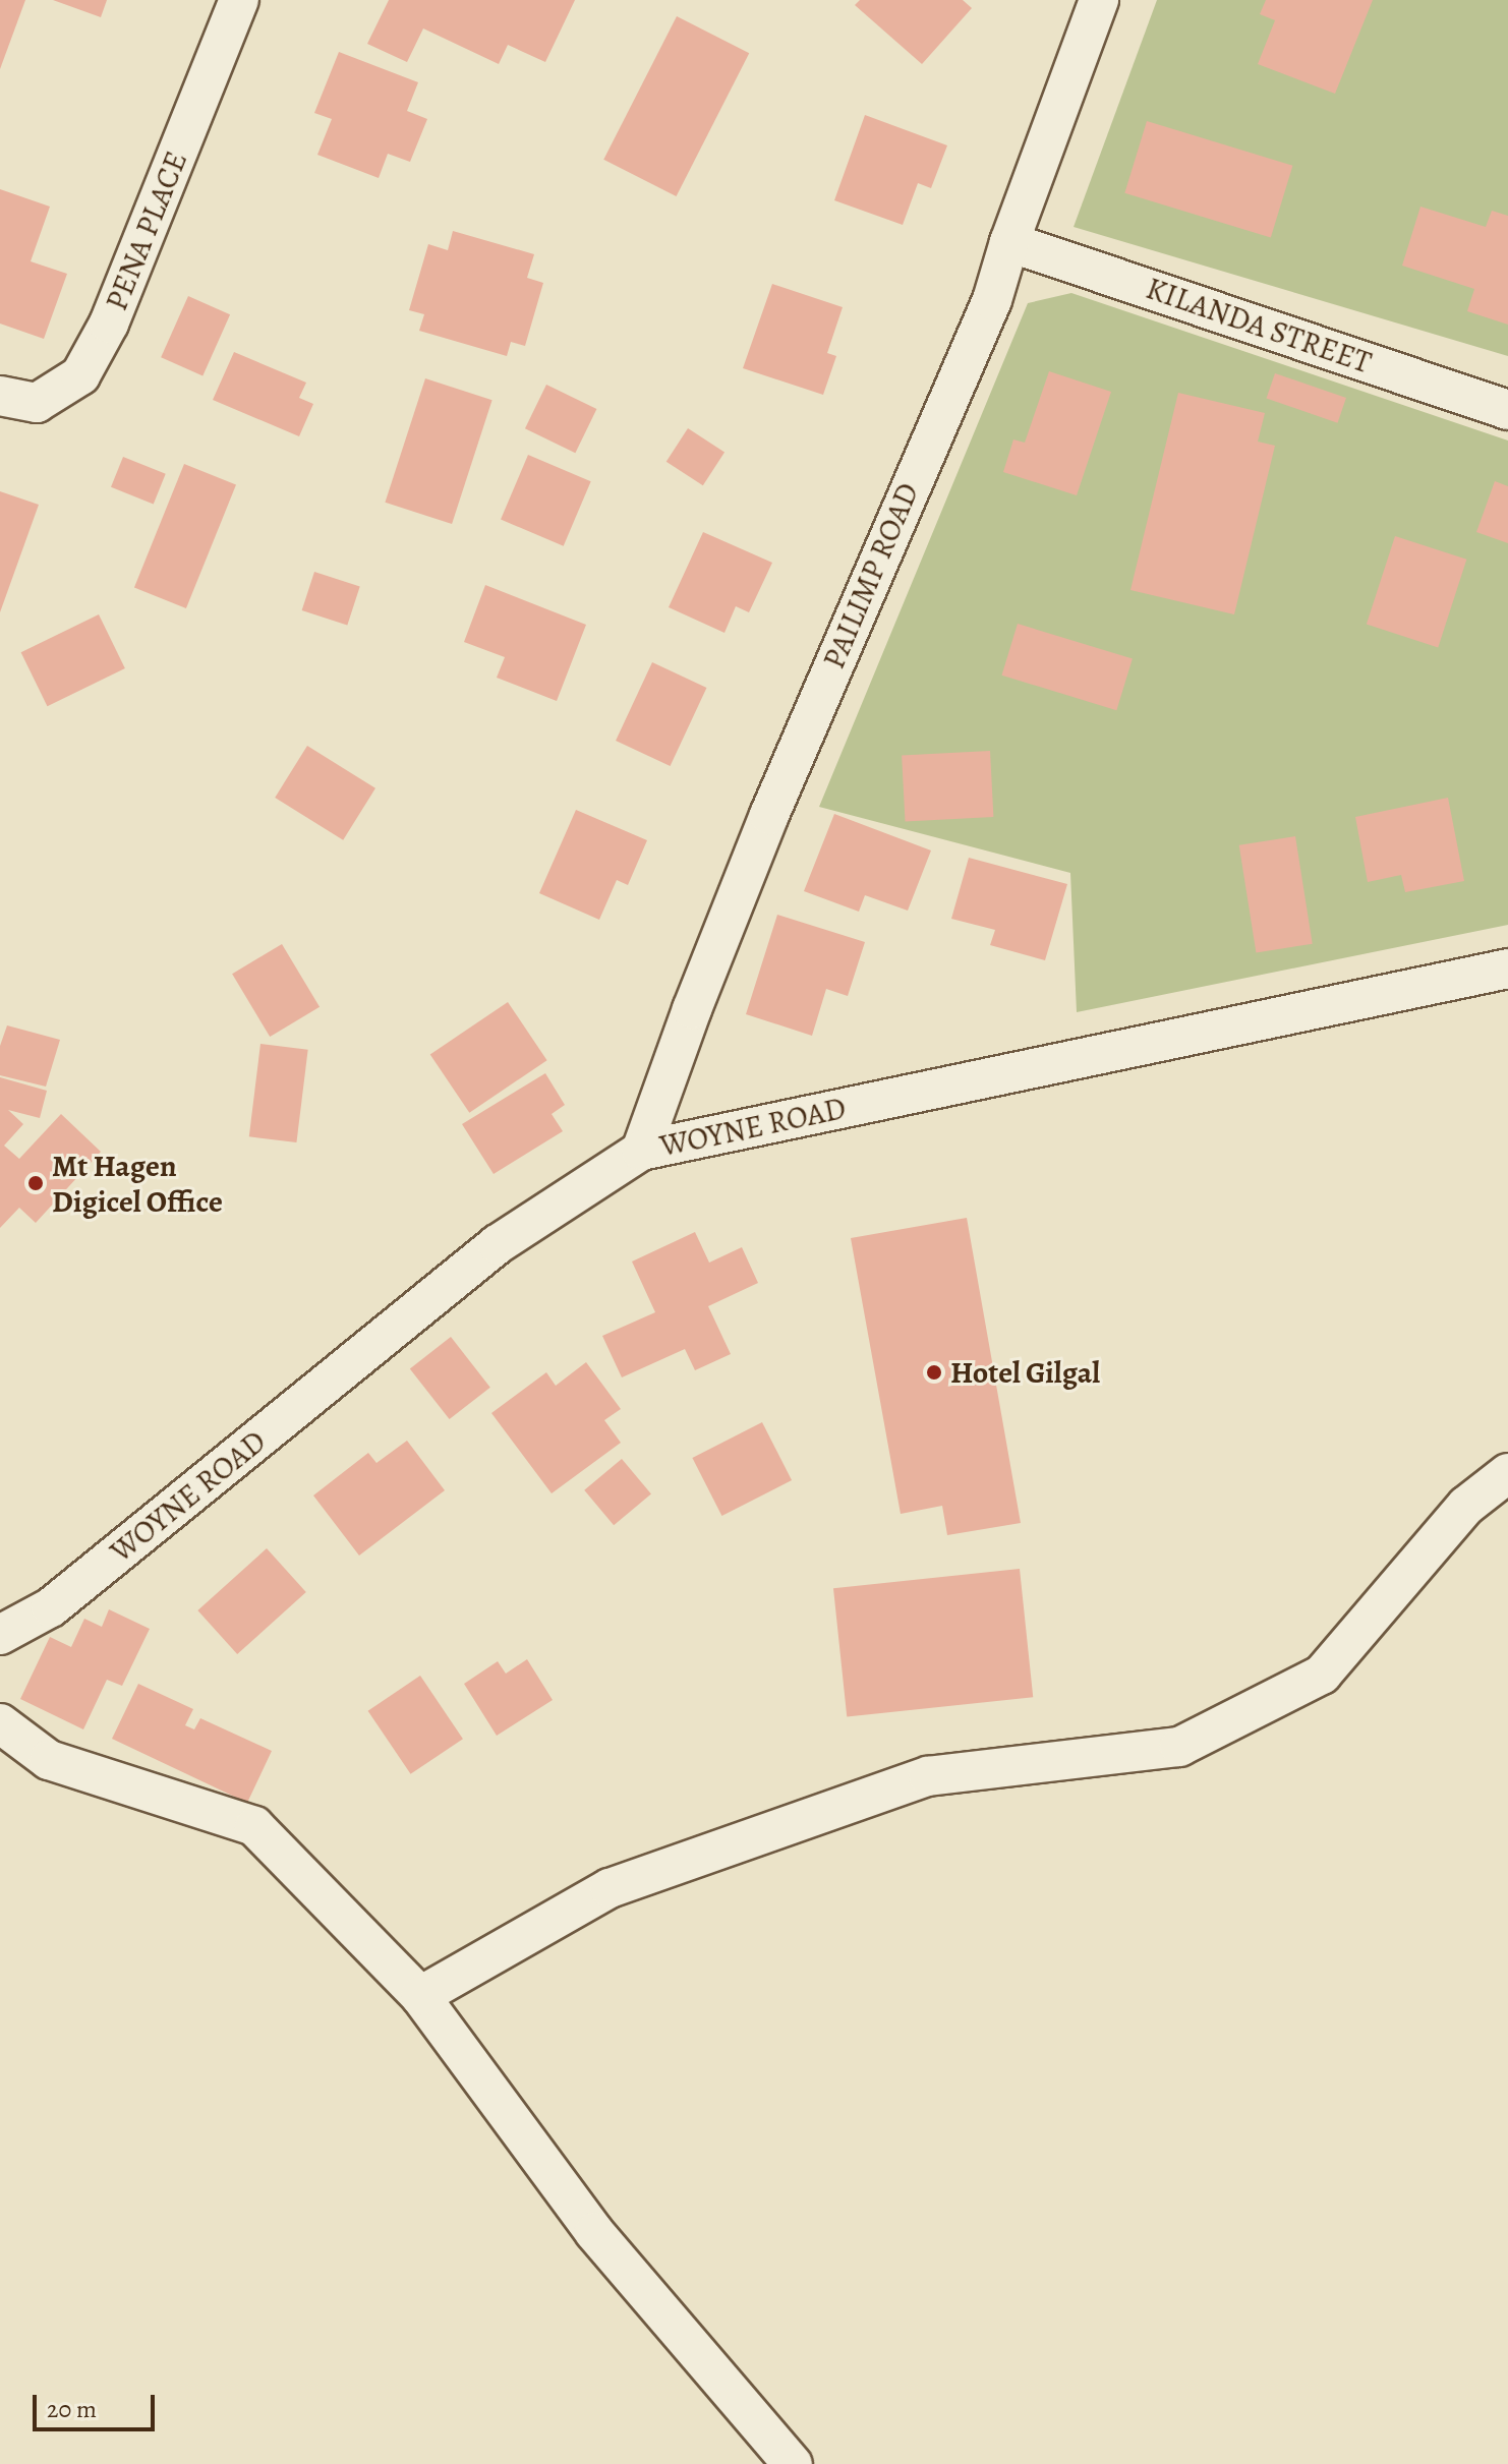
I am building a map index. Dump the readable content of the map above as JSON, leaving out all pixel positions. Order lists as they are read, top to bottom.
{
  "streets": {
    "street": [
      "PENA PLACE",
      "KILANDA STREET",
      "PAILIMP ROAD",
      "WOYNE ROAD"
    ]
  },
  "crossings": [
    ["KILANDA STREET", "PAILIMP ROAD"],
    ["PAILIMP ROAD", "WOYNE ROAD"]
  ],
  "places": ["Mt Hagen Digicel Office", "Hotel Gilgal"],
  "scale_bar": "20 m"
}
